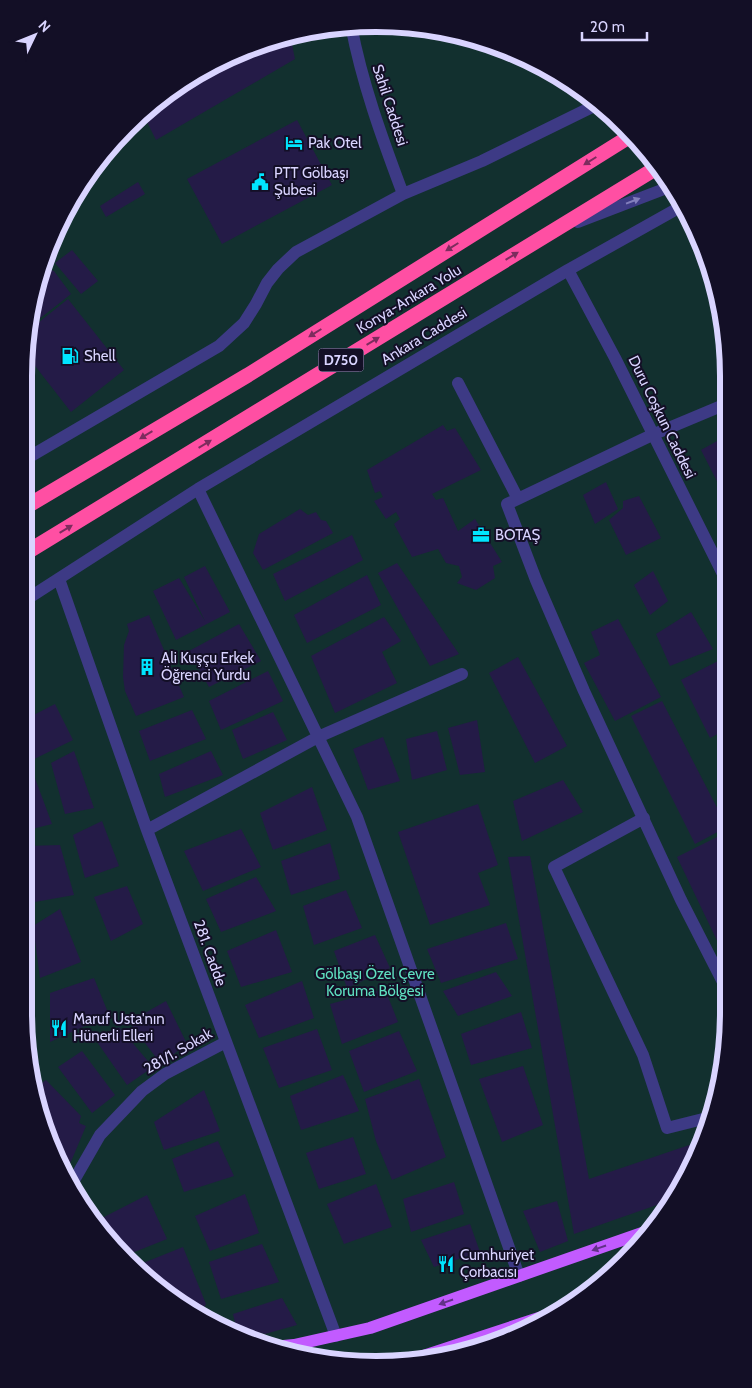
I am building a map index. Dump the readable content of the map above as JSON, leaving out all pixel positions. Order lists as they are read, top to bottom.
{
  "streets": {
    "highway": ["Konya-Ankara Yolu", "D750"],
    "street": [
      "Sahil Caddesi",
      "Ankara Caddesi",
      "Duru Coşkun Caddesi",
      "281. Cadde",
      "281/1. Sokak"
    ]
  },
  "crossings": [
    ["Ankara Caddesi", "Duru Coşkun Caddesi"],
    ["Ankara Caddesi", "281. Cadde"],
    ["281. Cadde", "281/1. Sokak"]
  ],
  "parks": ["Gölbaşı Özel Çevre Koruma Bölgesi"],
  "places": {
    "hotel": ["Pak Otel"],
    "public building": ["PTT Gölbaşı Şubesi"],
    "fuel station": ["Shell"],
    "office": ["BOTAŞ"],
    "building": ["Ali Kuşçu Erkek Öğrenci Yurdu"],
    "restaurant": ["Maruf Usta'nın Hünerli Elleri", "Cumhuriyet Çorbacısı"]
  },
  "scale_bar": "20 m",
  "north": "top right"
}
